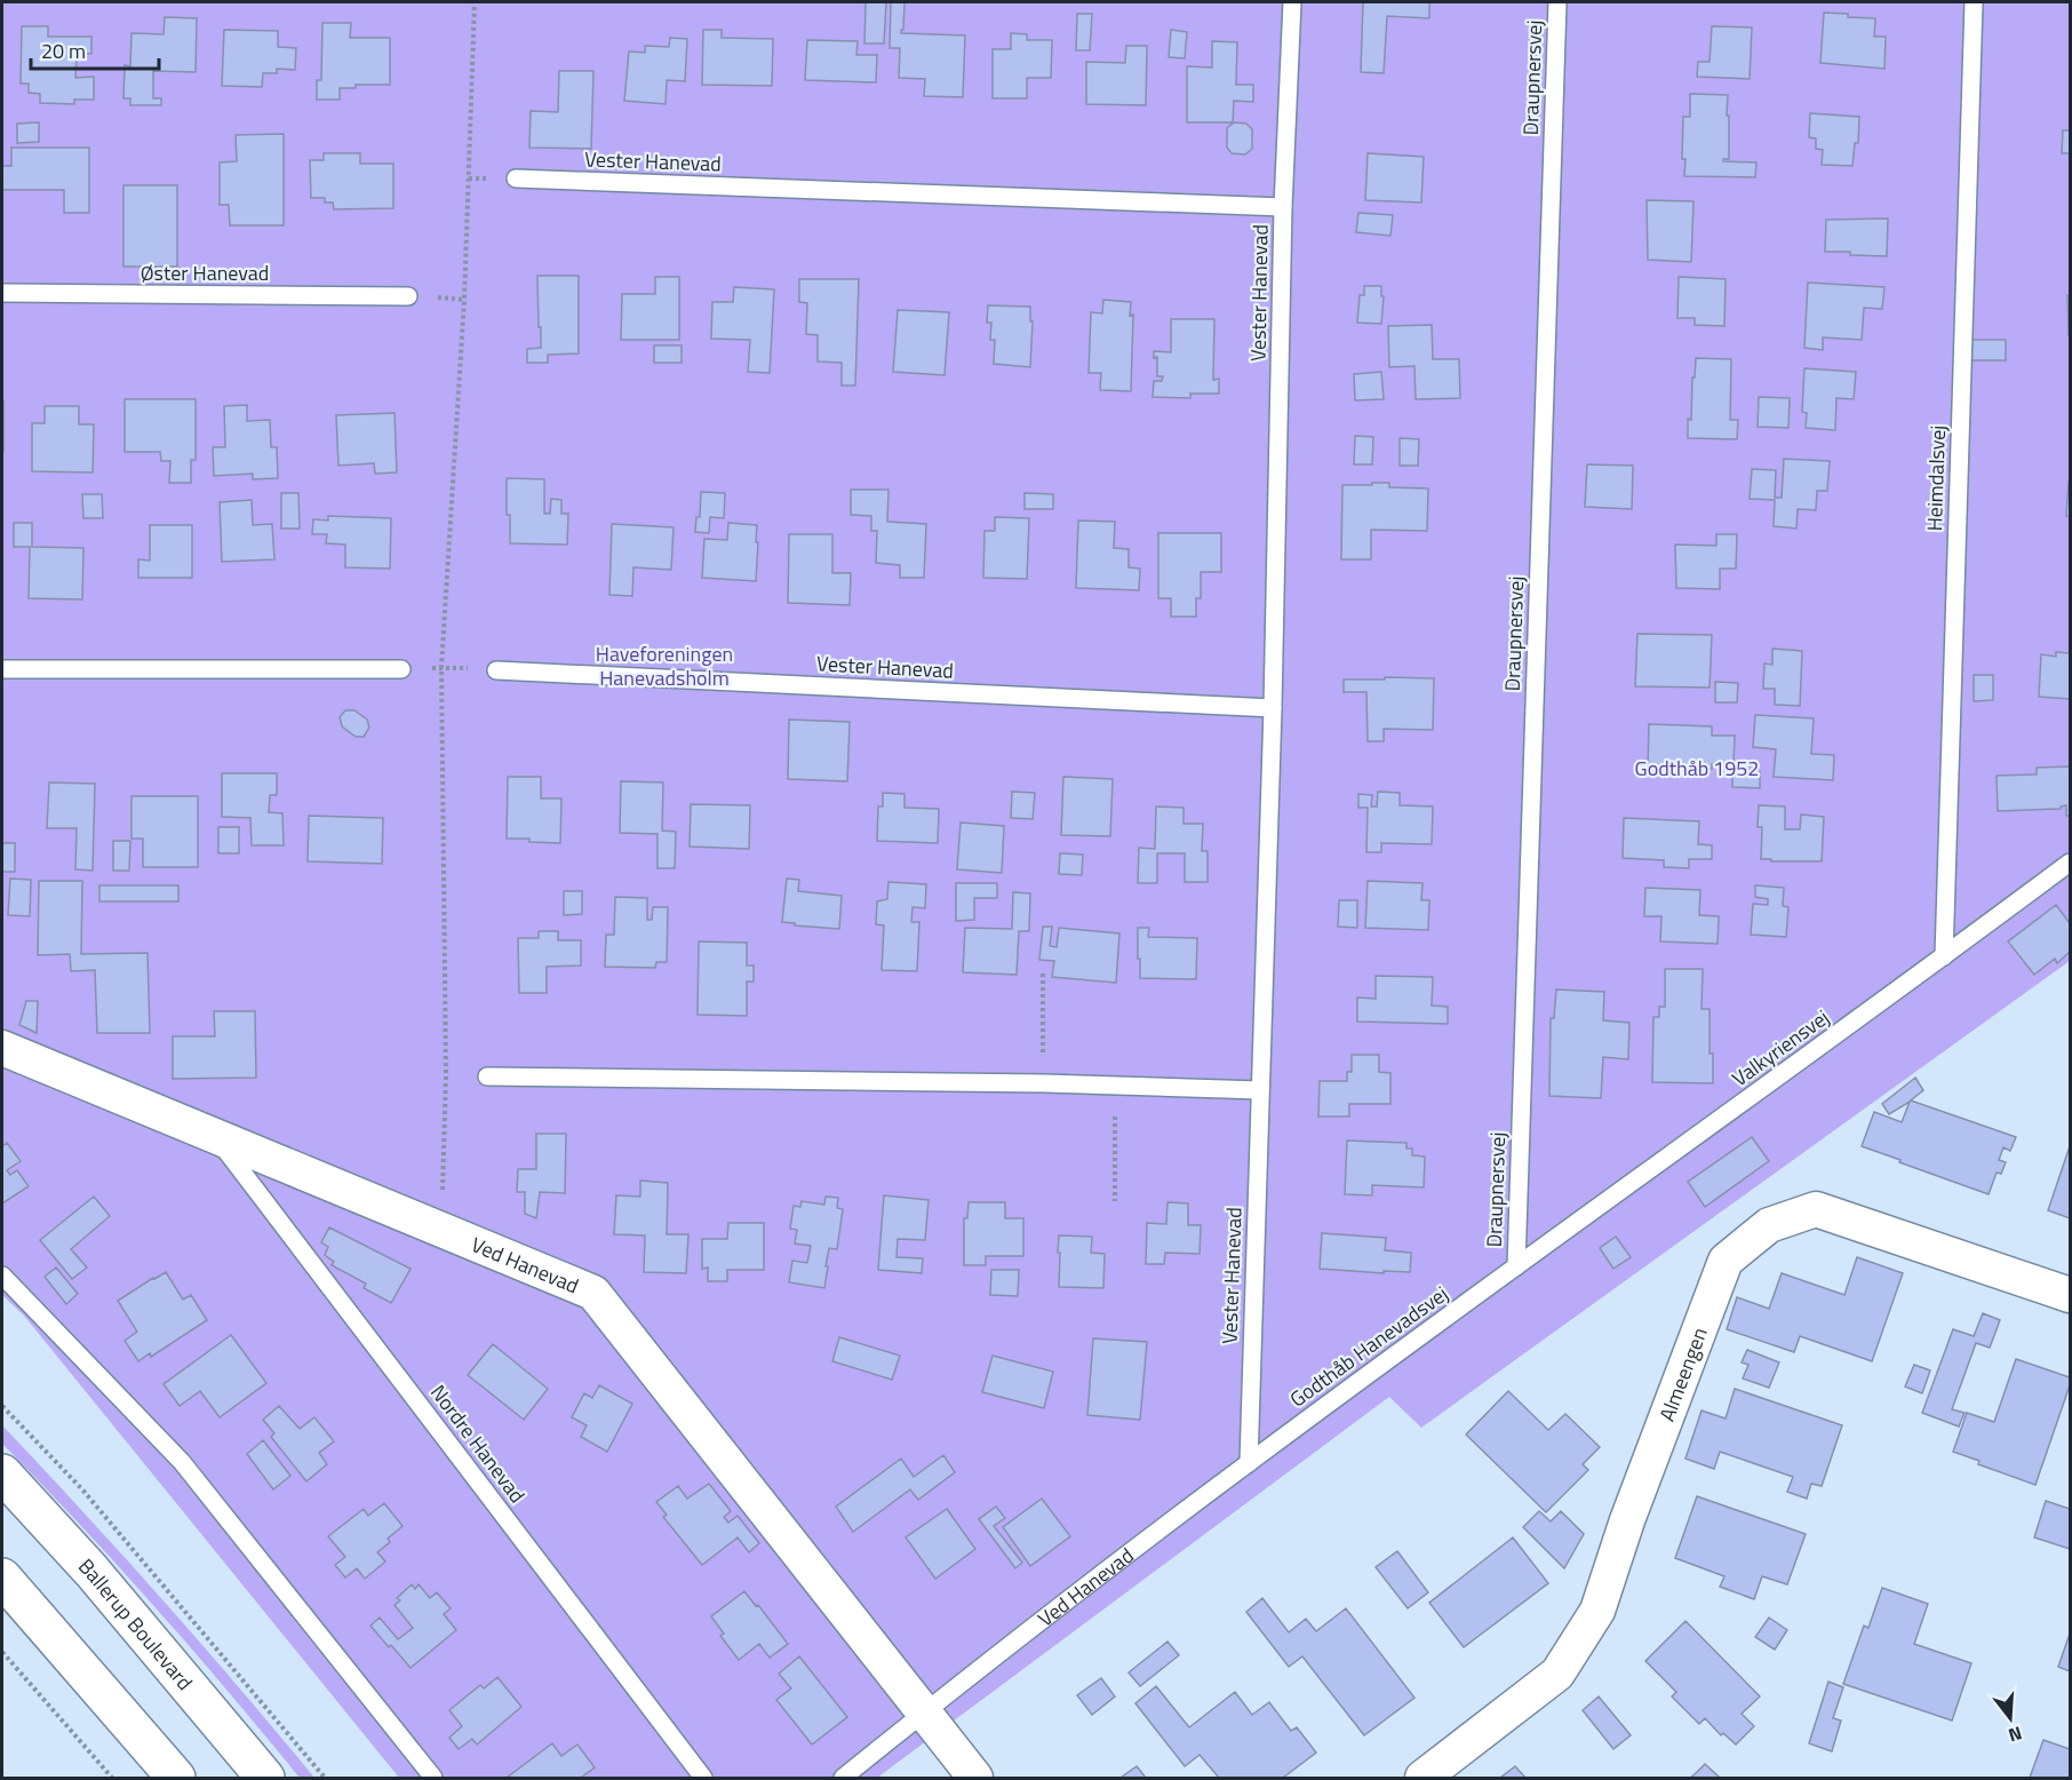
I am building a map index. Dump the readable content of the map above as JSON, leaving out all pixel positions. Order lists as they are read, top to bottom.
{
  "streets": {
    "street": ["Ved Hanevad", "Almeengen", "Ballerup Boulevard"],
    "lane": [
      "Draupnersvej",
      "Vester Hanevad",
      "Øster Hanevad",
      "Heimdalsvej",
      "Valkyriensvej",
      "Godthåb Hanevadsvej",
      "Nordre Hanevad"
    ]
  },
  "crossings": [
    ["Draupnersvej", "Valkyriensvej"],
    ["Draupnersvej", "Godthåb Hanevadsvej"],
    ["Vester Hanevad", "Ved Hanevad"],
    ["Vester Hanevad", "Godthåb Hanevadsvej"],
    ["Heimdalsvej", "Valkyriensvej"],
    ["Valkyriensvej", "Godthåb Hanevadsvej"],
    ["Ved Hanevad", "Godthåb Hanevadsvej"],
    ["Ved Hanevad", "Nordre Hanevad"]
  ],
  "parks": ["Haveforeningen Hanevadsholm", "Godthåb 1952"],
  "scale_bar": "20 m",
  "north": "bottom"
}
